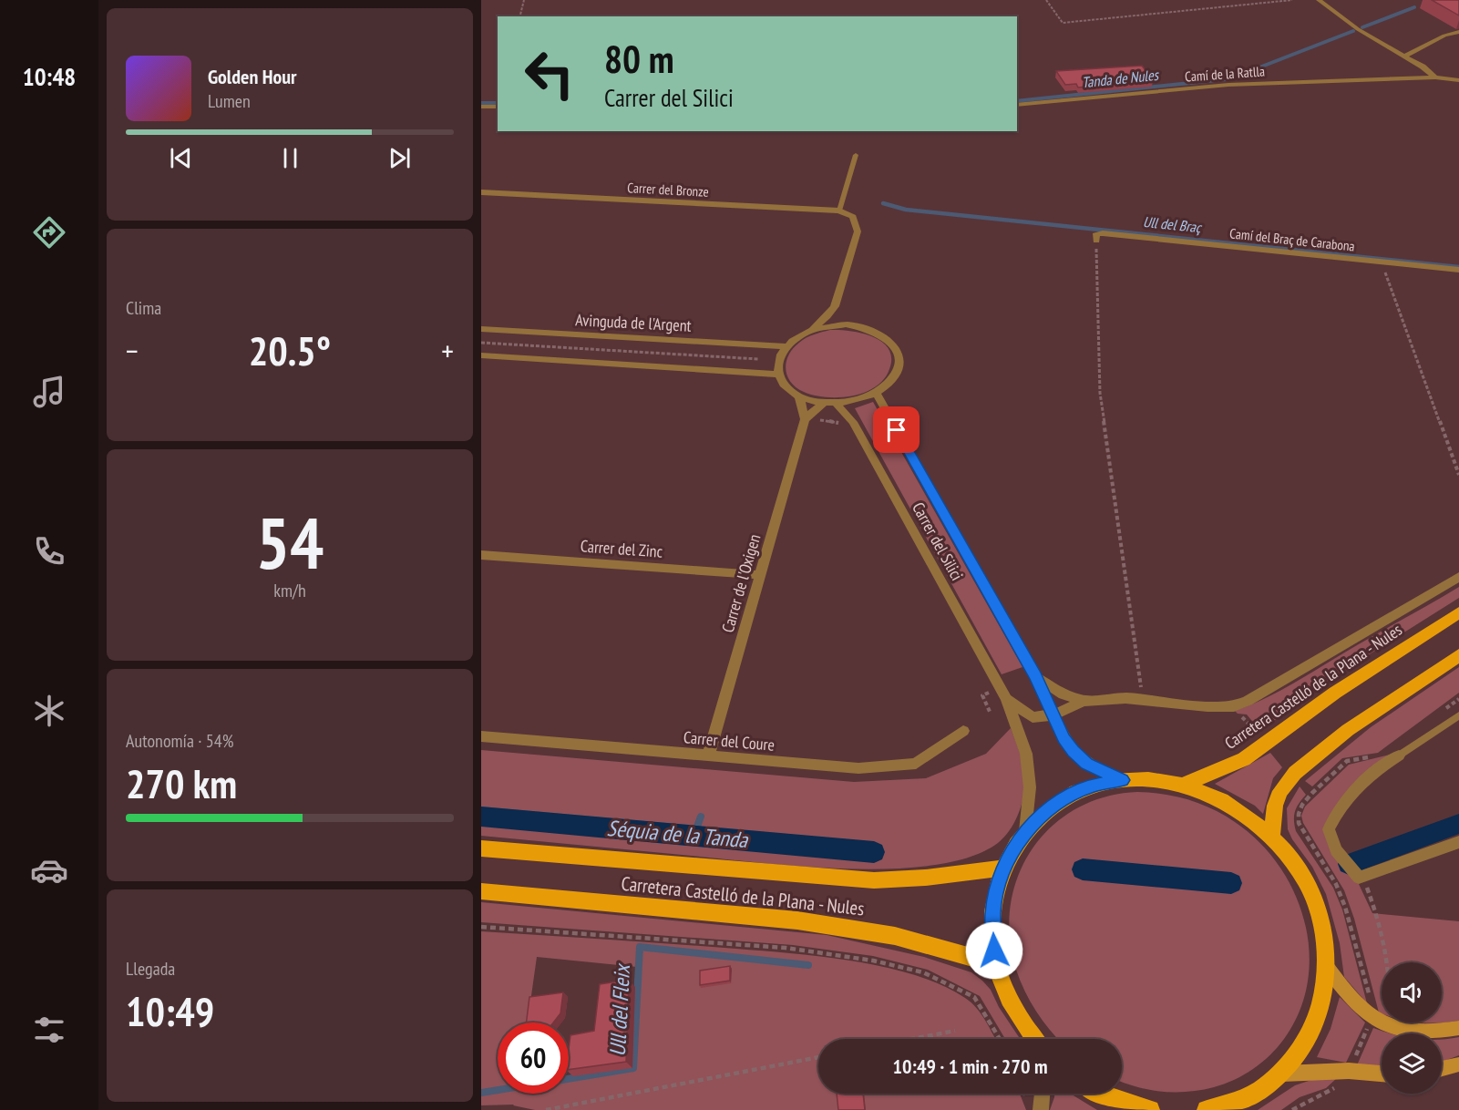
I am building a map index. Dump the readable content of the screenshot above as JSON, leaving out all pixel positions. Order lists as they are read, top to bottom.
{
  "streets": {
    "main road": ["Carretera Castelló de la Plana - Nules"],
    "street": [
      "Camí de la Ratlla",
      "Carrer del Bronze",
      "Camí del Braç de Carabona",
      "Avinguda de l'Argent",
      "Carrer del Silici",
      "Carrer del Zinc",
      "Carrer de l'Oxigen",
      "Carrer del Coure"
    ]
  },
  "crossings": [
    ["Avinguda de l'Argent", "Carrer del Silici"],
    ["Avinguda de l'Argent", "Carrer de l'Oxigen"],
    ["Carrer del Silici", "Carrer de l'Oxigen"],
    ["Carrer del Zinc", "Carrer de l'Oxigen"],
    ["Carrer de l'Oxigen", "Carrer del Coure"]
  ],
  "water": [
    "Tanda de Nules",
    "Ull del Braç",
    "Séquia de la Tanda",
    "Ull del Fleix"
  ],
  "page": {
    "tabs": "10:48",
    "turn": ["80 m", "Carrer del Silici"],
    "song": ["Golden Hour", "Lumen"],
    "tile": [
      "Clima",
      ["54", "km/h"],
      ["Autonomía · 54%", "270 km"],
      ["Llegada", "10:49"]
    ],
    "heat": ["−", "20.5°", "+"],
    "limit": "60",
    "trip": "10:49 · 1 min · 270 m"
  }
}
